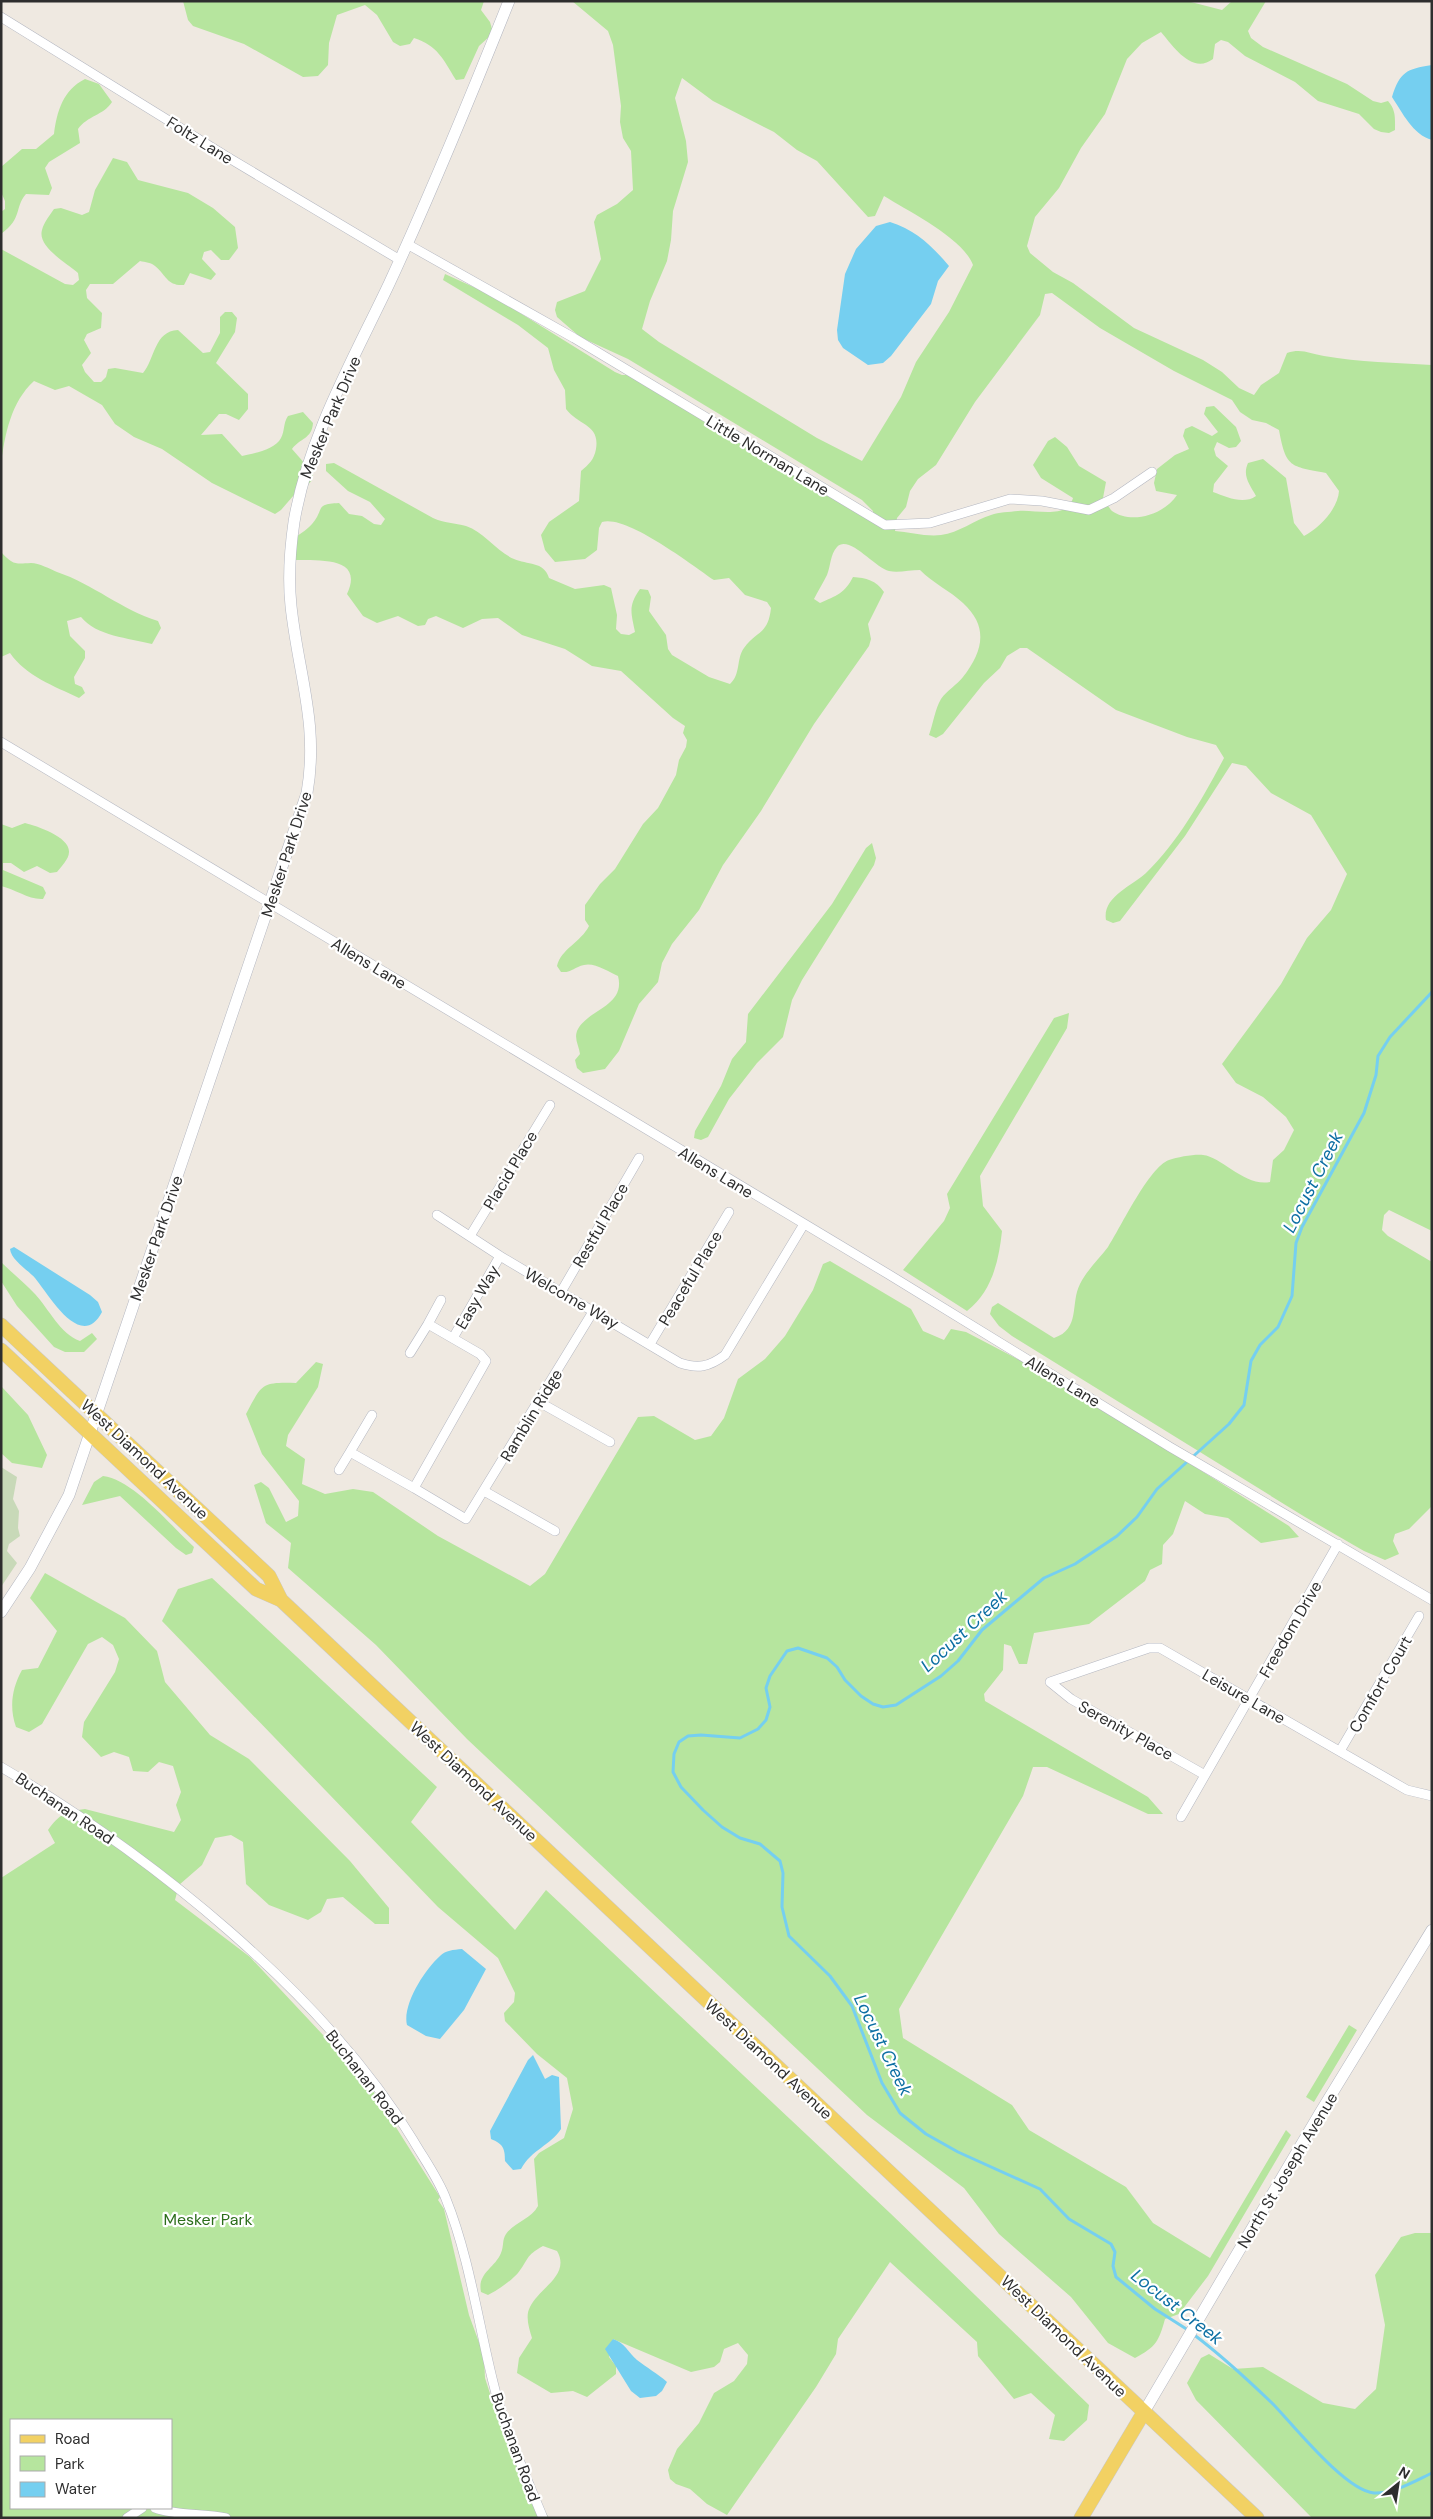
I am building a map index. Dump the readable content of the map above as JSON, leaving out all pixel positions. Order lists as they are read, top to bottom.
{
  "streets": {
    "main road": ["West Diamond Avenue"],
    "street": [
      "Foltz Lane",
      "Mesker Park Drive",
      "Little Norman Lane",
      "Allens Lane",
      "Placid Place",
      "Restful Place",
      "Peaceful Place",
      "Easy Way",
      "Welcome Way",
      "Ramblin Ridge",
      "Freedom Drive",
      "Comfort Court",
      "Leisure Lane",
      "Serenity Place",
      "Buchanan Road",
      "North St Joseph Avenue"
    ]
  },
  "crossings": [
    ["Foltz Lane", "Mesker Park Drive"],
    ["Mesker Park Drive", "Little Norman Lane"],
    ["Mesker Park Drive", "Allens Lane"],
    ["Mesker Park Drive", "West Diamond Avenue"],
    ["Allens Lane", "Welcome Way"],
    ["Allens Lane", "Freedom Drive"],
    ["Placid Place", "Welcome Way"],
    ["Restful Place", "Welcome Way"],
    ["Peaceful Place", "Welcome Way"],
    ["Easy Way", "Welcome Way"],
    ["Welcome Way", "Ramblin Ridge"],
    ["West Diamond Avenue", "North St Joseph Avenue"],
    ["Freedom Drive", "Leisure Lane"],
    ["Freedom Drive", "Serenity Place"],
    ["Comfort Court", "Leisure Lane"],
    ["Leisure Lane", "Serenity Place"]
  ],
  "water": ["Locust Creek"],
  "parks": ["Mesker Park"],
  "legend": ["Road", "Park", "Water"],
  "north": "top right"
}
